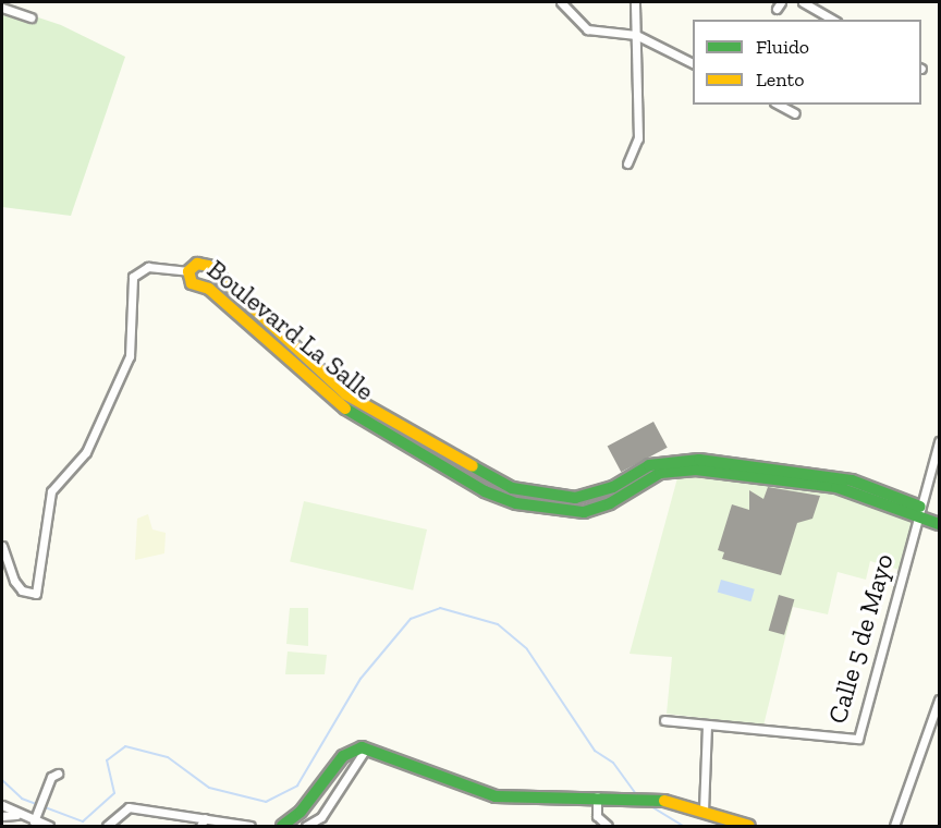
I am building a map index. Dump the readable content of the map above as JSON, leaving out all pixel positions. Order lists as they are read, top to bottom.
{
  "streets": {
    "street": ["Boulevard La Salle", "Calle 5 de Mayo"]
  },
  "crossings": [
    ["Boulevard La Salle", "Calle 5 de Mayo"]
  ],
  "legend": ["Fluido", "Lento"]
}
